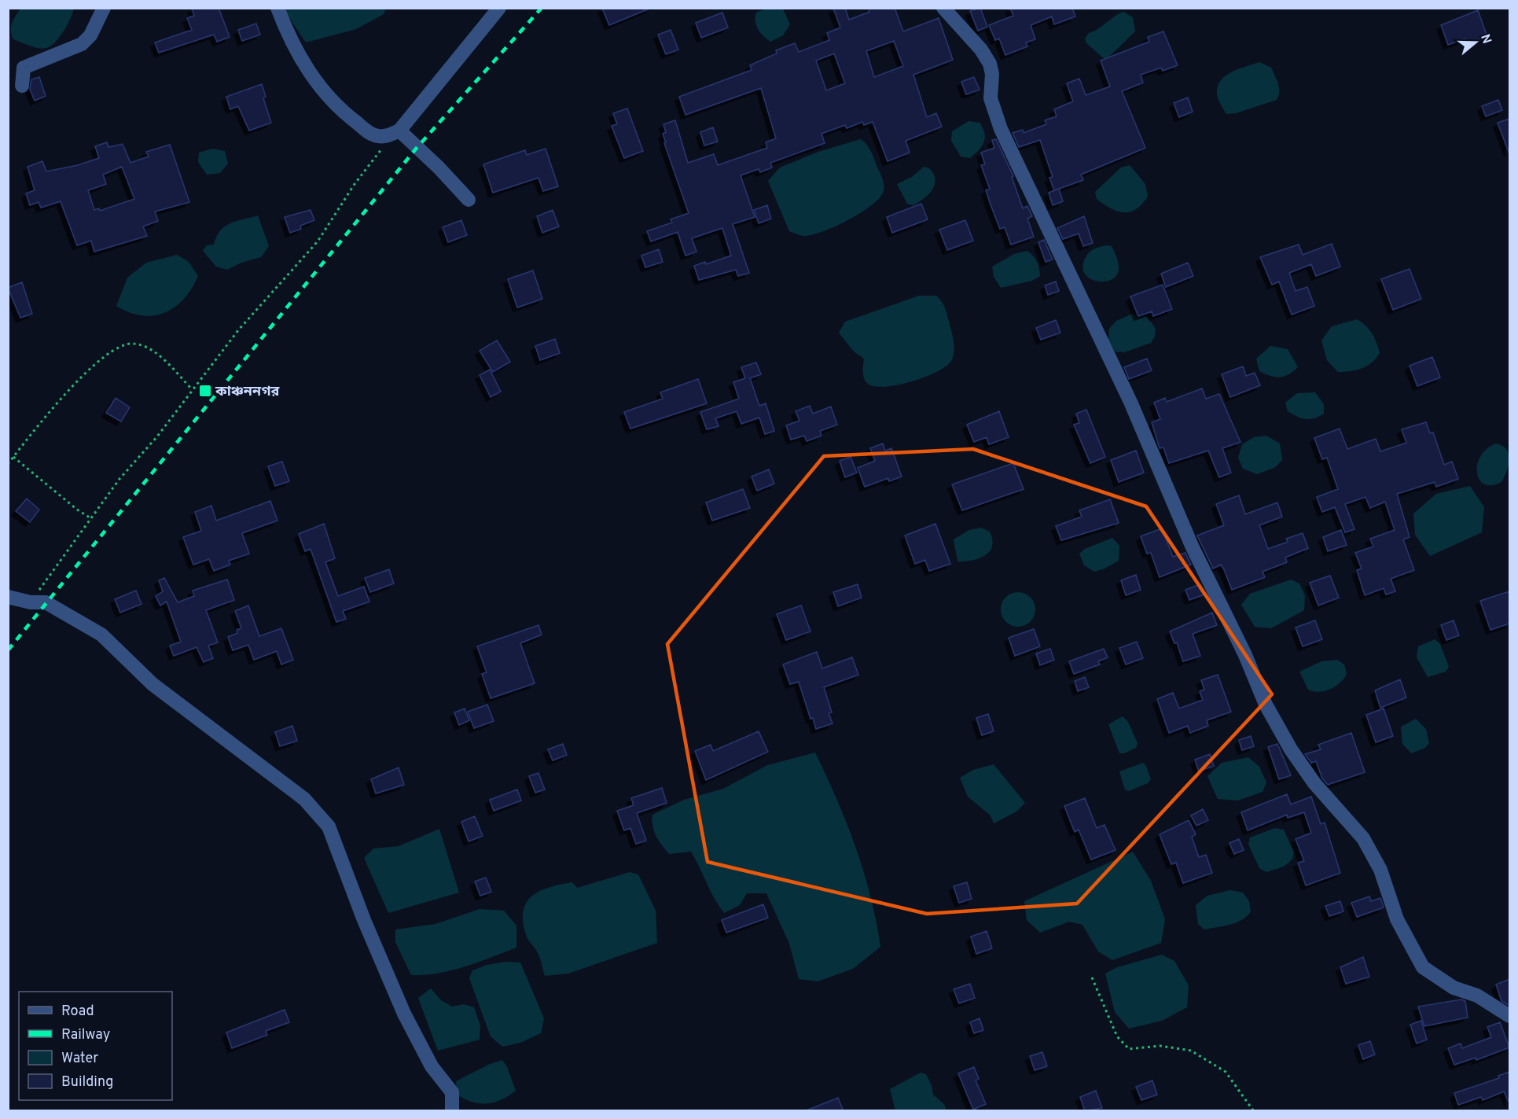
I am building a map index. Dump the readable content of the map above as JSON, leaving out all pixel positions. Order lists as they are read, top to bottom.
{
  "places": {
    "transit": ["কাঞ্চননগর"]
  },
  "legend": [
    "Road",
    "Railway",
    "Water",
    "Building"
  ],
  "north": "right"
}
